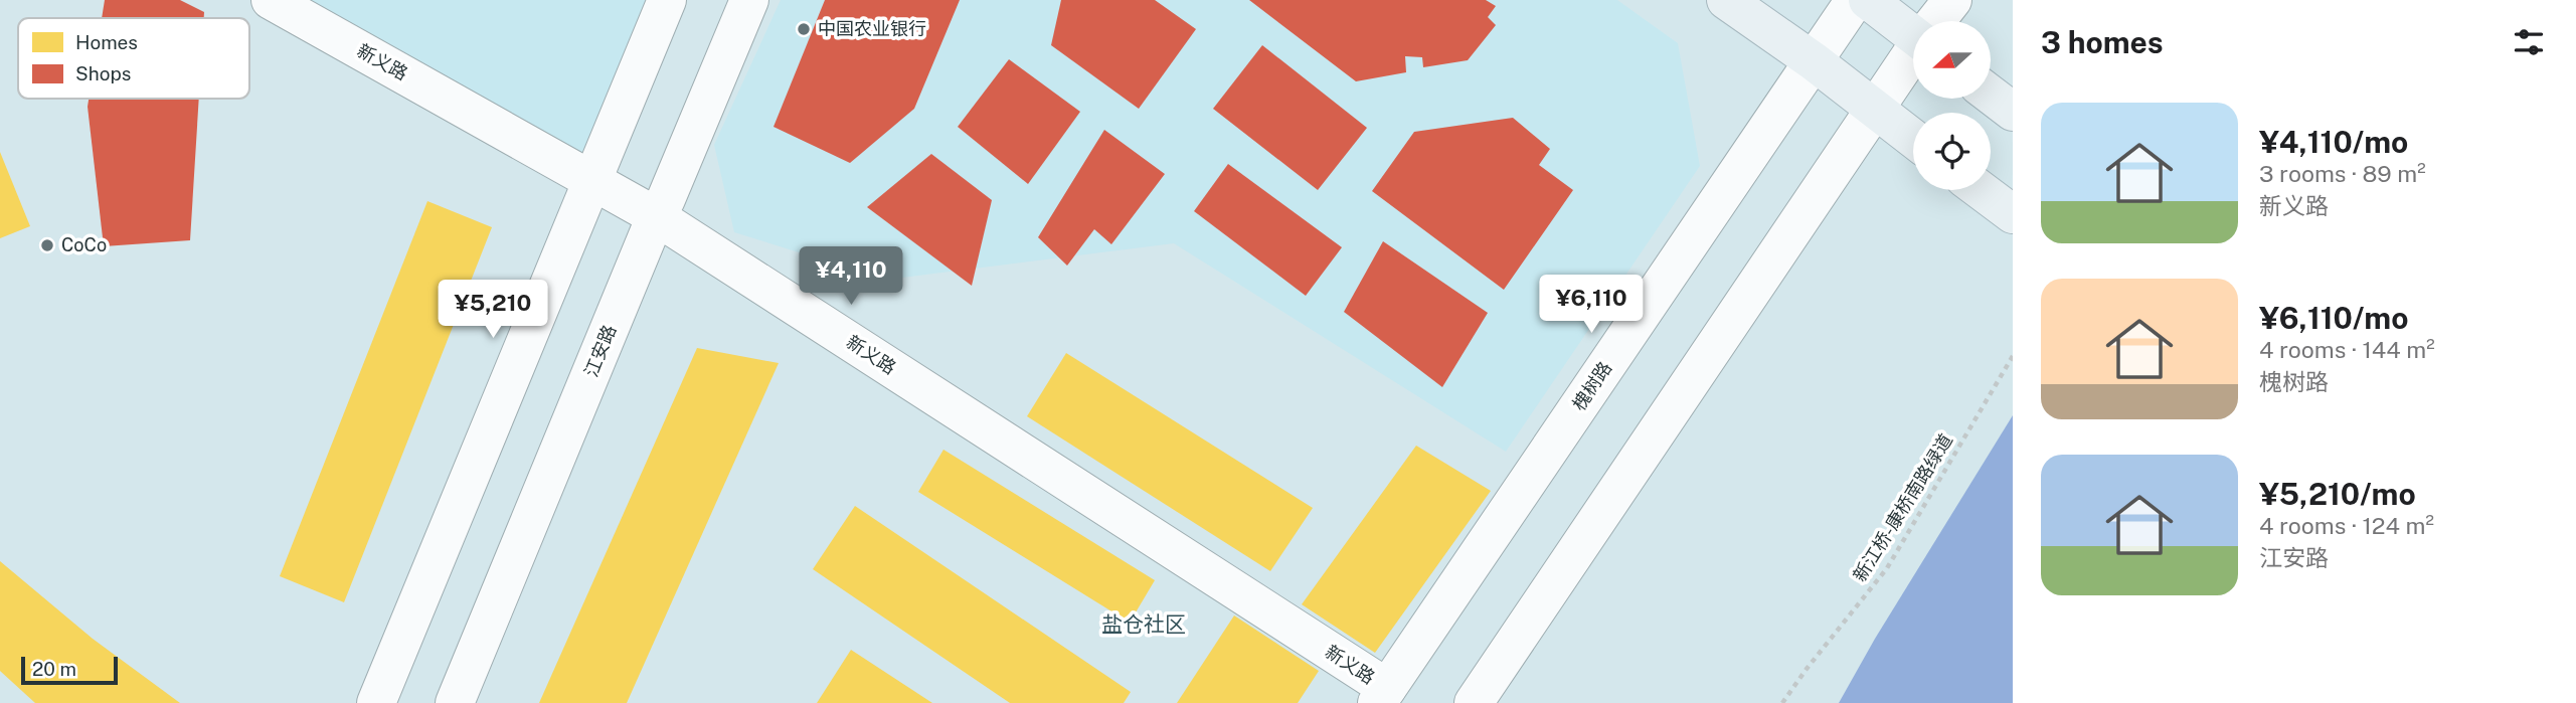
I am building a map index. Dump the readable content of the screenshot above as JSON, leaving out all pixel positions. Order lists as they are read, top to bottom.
{
  "streets": {
    "street": ["新义路", "江安路", "槐树路"],
    "path": ["新江桥-康桥南路绿道"]
  },
  "crossings": [
    ["新义路", "江安路"],
    ["新义路", "槐树路"]
  ],
  "districts": ["盐仓社区"],
  "places": ["中国农业银行", "CoCo"],
  "legend": ["Homes", "Shops"],
  "scale_bar": "20 m",
  "north": "left",
  "page": {
    "heading": "3 homes",
    "list": [
      {
        "name": "¥4,110/mo",
        "note": "3 rooms · 89 m² · 新义路"
      },
      {
        "name": "¥6,110/mo",
        "note": "4 rooms · 144 m² · 槐树路"
      },
      {
        "name": "¥5,210/mo",
        "note": "4 rooms · 124 m² · 江安路"
      }
    ],
    "price": ["¥4,110", "¥6,110", "¥5,210"],
    "scale": "20 m"
  }
}
